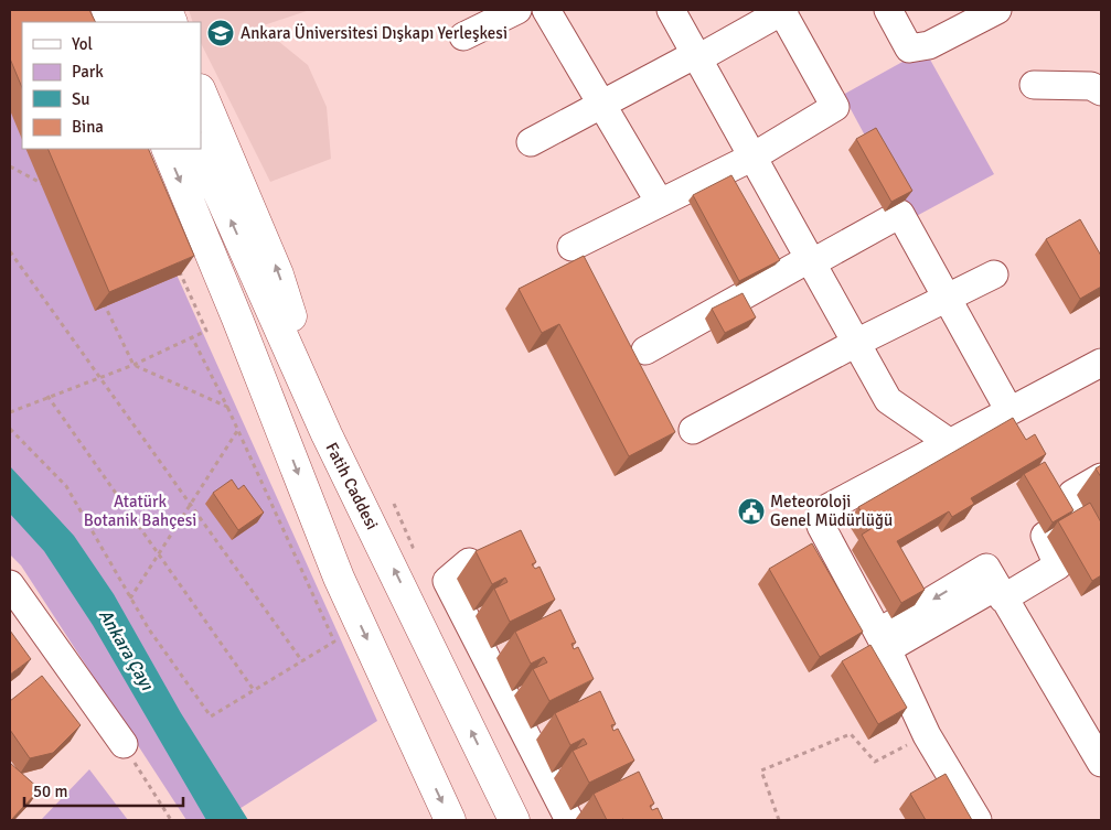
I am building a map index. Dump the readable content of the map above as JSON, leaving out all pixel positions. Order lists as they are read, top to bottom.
{
  "streets": {
    "main road": ["Fatih Caddesi"]
  },
  "water": ["Ankara Çayı"],
  "parks": ["Atatürk Botanik Bahçesi"],
  "places": {
    "school or university": ["Ankara Üniversitesi Dışkapı Yerleşkesi"],
    "public building": ["Meteoroloji Genel Müdürlüğü"]
  },
  "legend": [
    "Yol",
    "Park",
    "Su",
    "Bina"
  ],
  "scale_bar": "50 m"
}
